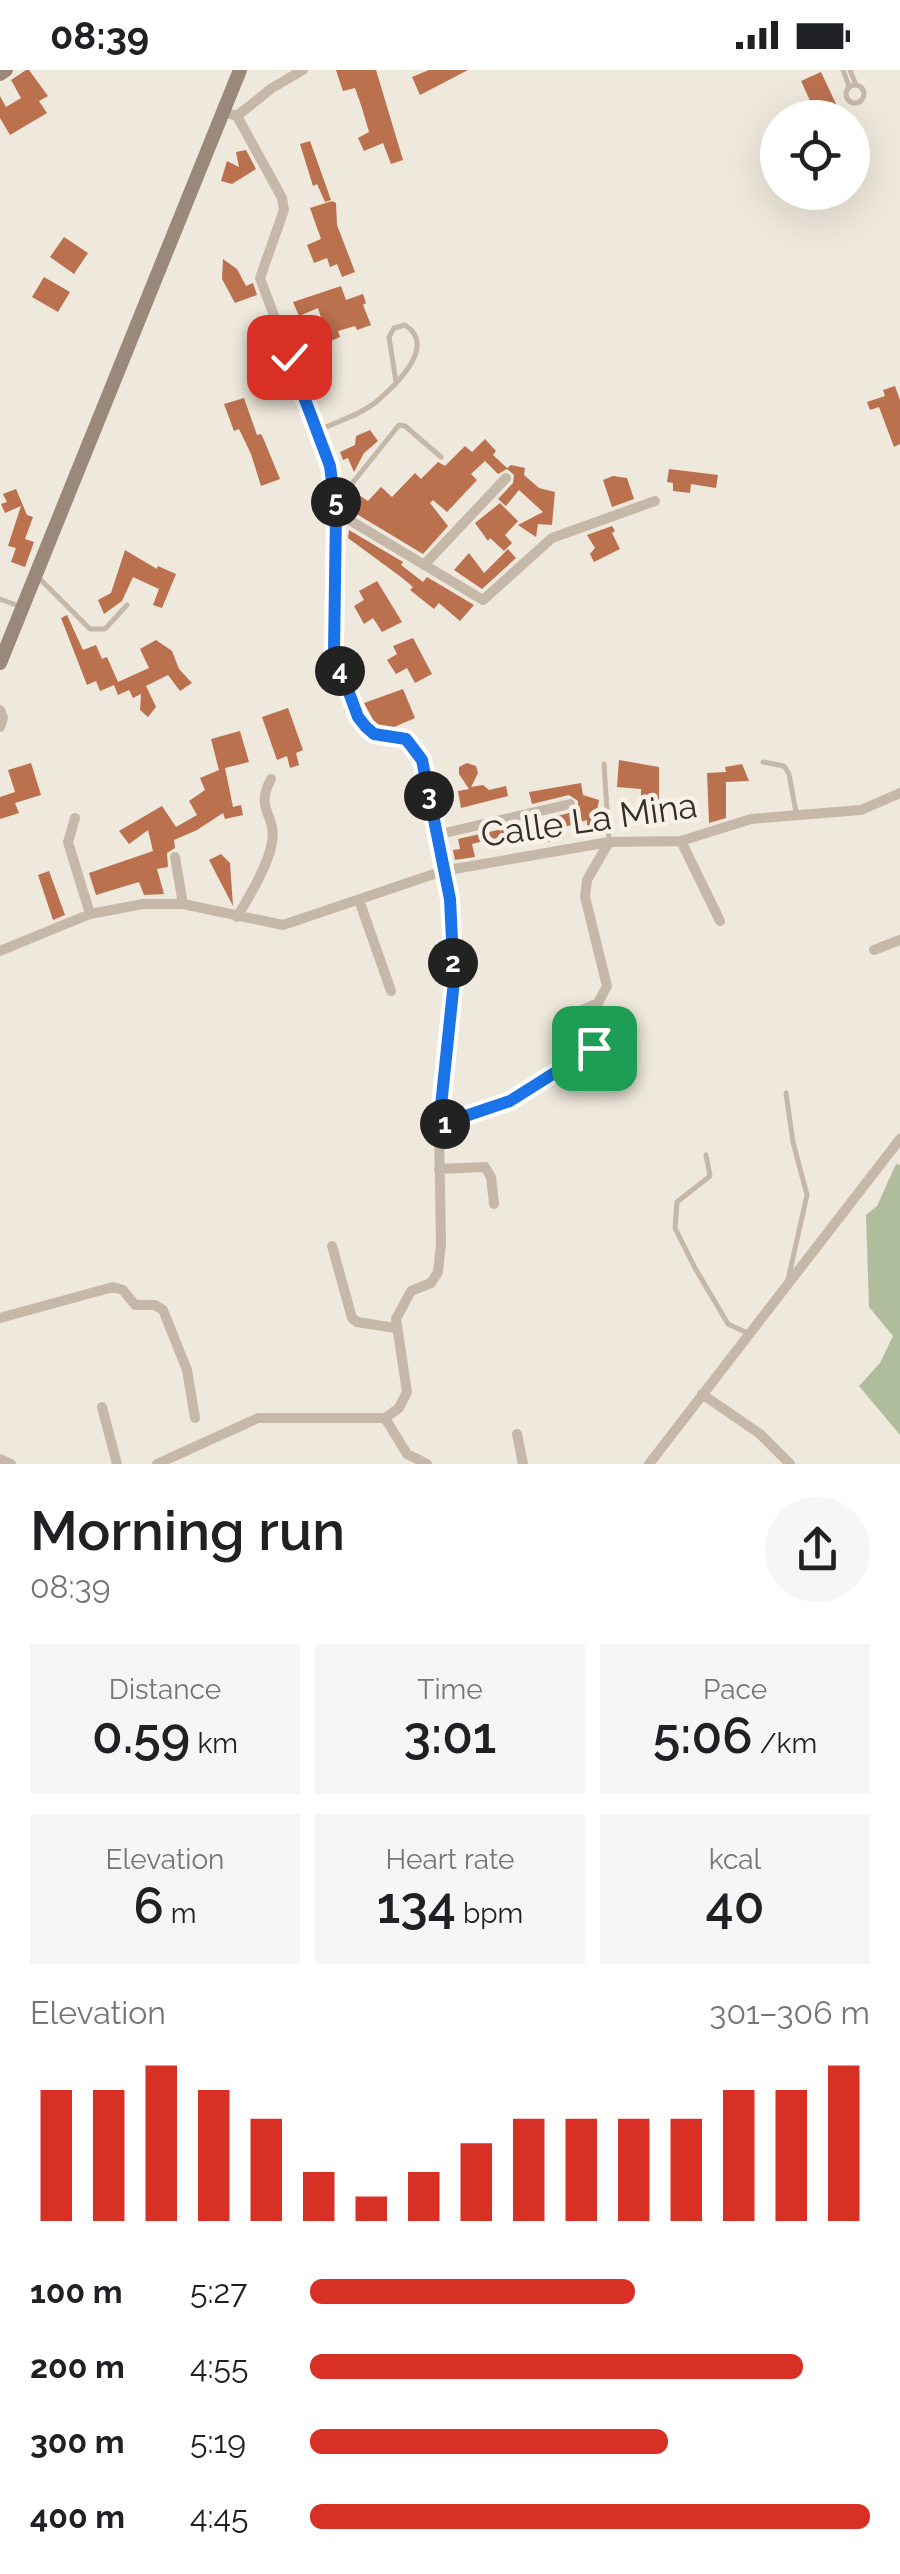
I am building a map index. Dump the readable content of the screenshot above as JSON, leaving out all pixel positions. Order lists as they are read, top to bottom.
{
  "streets": {
    "street": ["Calle La Mina"]
  },
  "page": {
    "status": "08:39",
    "pins": [
      "5",
      "4",
      "3",
      "2",
      "1"
    ],
    "heading": ["Morning run", "08:39"],
    "stats": [
      ["Distance", "0.59 km"],
      ["Time", "3:01"],
      ["Pace", "5:06 /km"],
      ["Elevation", "6 m"],
      ["Heart rate", "134 bpm"],
      ["kcal", "40"]
    ],
    "chart": ["Elevation", "301–306 m"],
    "list": [
      {
        "name": "100 m",
        "note": "5:27"
      },
      {
        "name": "200 m",
        "note": "4:55"
      },
      {
        "name": "300 m",
        "note": "5:19"
      },
      {
        "name": "400 m",
        "note": "4:45"
      }
    ]
  }
}
